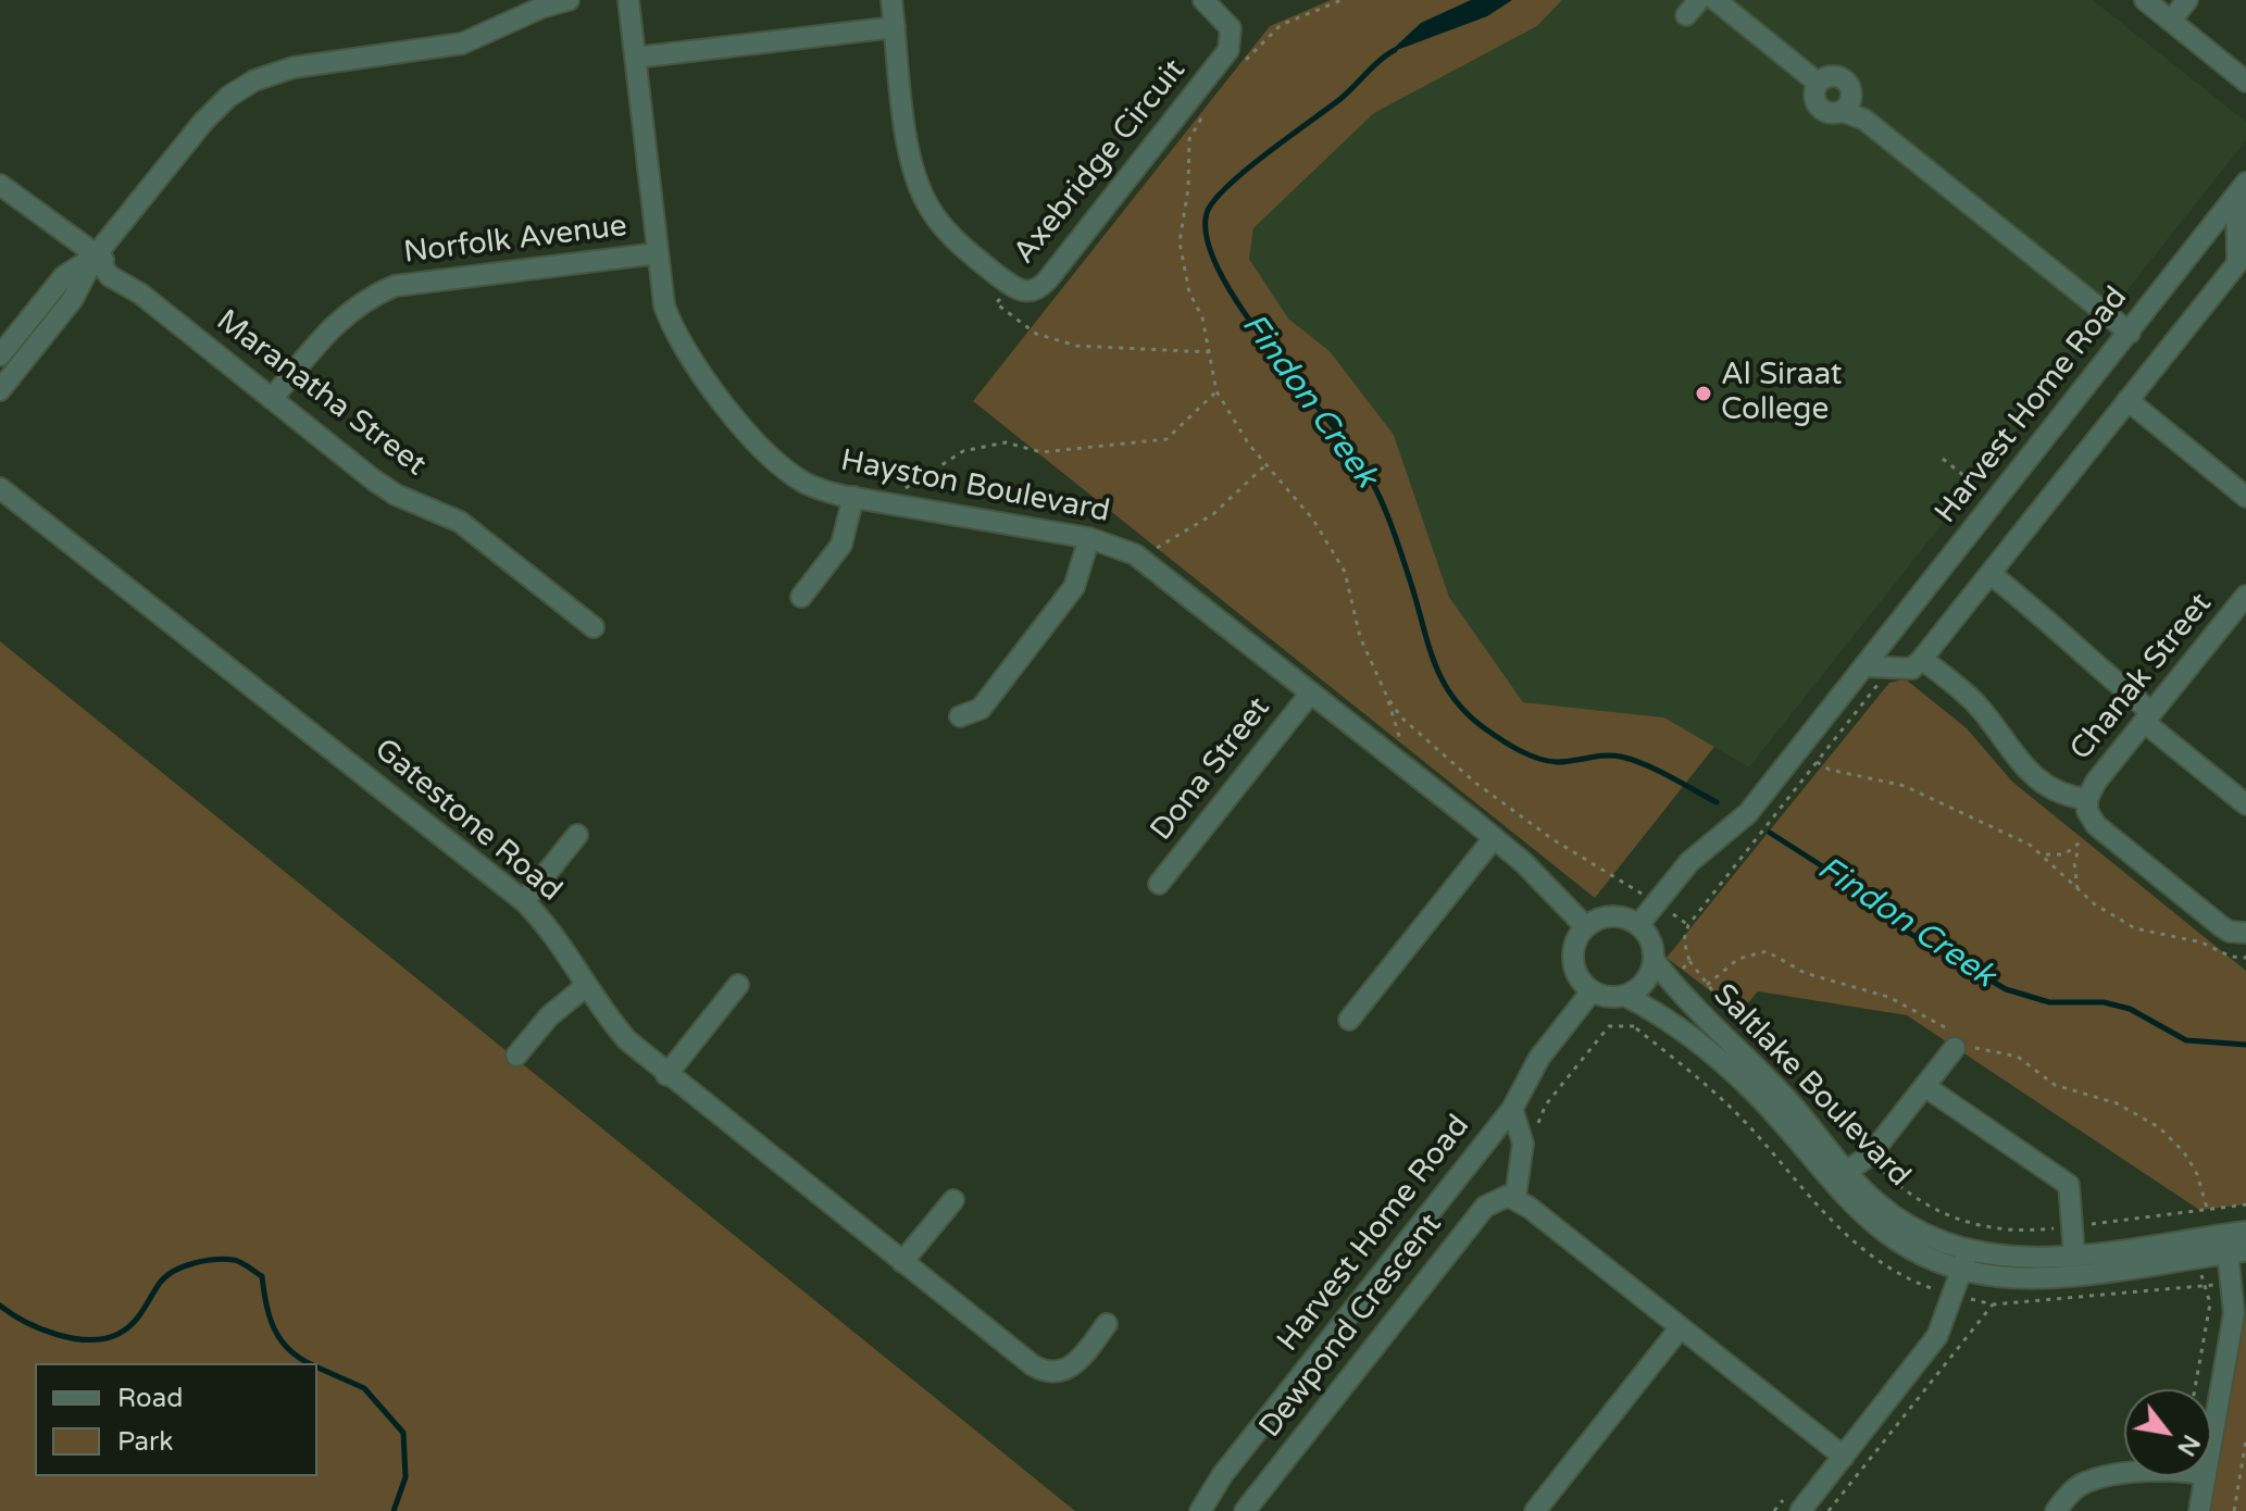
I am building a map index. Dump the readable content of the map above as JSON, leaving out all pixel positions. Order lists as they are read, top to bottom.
{
  "streets": {
    "street": [
      "Axebridge Circuit",
      "Norfolk Avenue",
      "Maranatha Street",
      "Harvest Home Road",
      "Hayston Boulevard",
      "Chanak Street",
      "Dona Street",
      "Gatestone Road",
      "Saltlake Boulevard",
      "Dewpond Crescent"
    ]
  },
  "crossings": [
    ["Norfolk Avenue", "Maranatha Street"],
    ["Norfolk Avenue", "Hayston Boulevard"],
    ["Harvest Home Road", "Hayston Boulevard"],
    ["Harvest Home Road", "Saltlake Boulevard"],
    ["Hayston Boulevard", "Dona Street"],
    ["Hayston Boulevard", "Saltlake Boulevard"]
  ],
  "water": ["Findon Creek"],
  "places": ["Al Siraat College"],
  "legend": ["Road", "Park"],
  "north": "bottom right"
}
